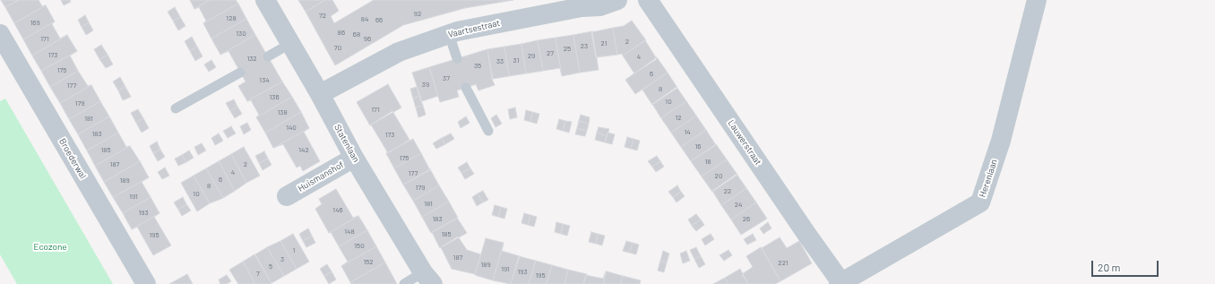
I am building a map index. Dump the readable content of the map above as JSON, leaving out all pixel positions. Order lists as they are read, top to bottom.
{
  "streets": {
    "street": [
      "Vaartsestraat",
      "Lauwerstraat",
      "Statenlaan",
      "Broederwal",
      "Huismanshof",
      "Herenlaan"
    ]
  },
  "crossings": [
    ["Vaartsestraat", "Statenlaan"],
    ["Lauwerstraat", "Herenlaan"],
    ["Statenlaan", "Huismanshof"]
  ],
  "parks": ["Ecozone"],
  "house_numbers": [
    "92",
    "72",
    "128",
    "84",
    "66",
    "169",
    "86",
    "130",
    "68",
    "171",
    "96",
    "2",
    "21",
    "23",
    "70",
    "25",
    "27",
    "173",
    "29",
    "4",
    "132",
    "31",
    "33",
    "35",
    "175",
    "6",
    "37",
    "134",
    "39",
    "177",
    "8",
    "136",
    "10",
    "179",
    "171",
    "138",
    "12",
    "181",
    "140",
    "14",
    "183",
    "173",
    "16",
    "185",
    "142",
    "175",
    "18",
    "187",
    "2",
    "4",
    "177",
    "20",
    "6",
    "189",
    "8",
    "179",
    "22",
    "10",
    "191",
    "181",
    "24",
    "146",
    "193",
    "183",
    "26",
    "148",
    "185",
    "195",
    "150",
    "1",
    "187",
    "3",
    "152",
    "221",
    "189",
    "5",
    "191",
    "193",
    "7",
    "195"
  ],
  "scale_bar": "20 m"
}
